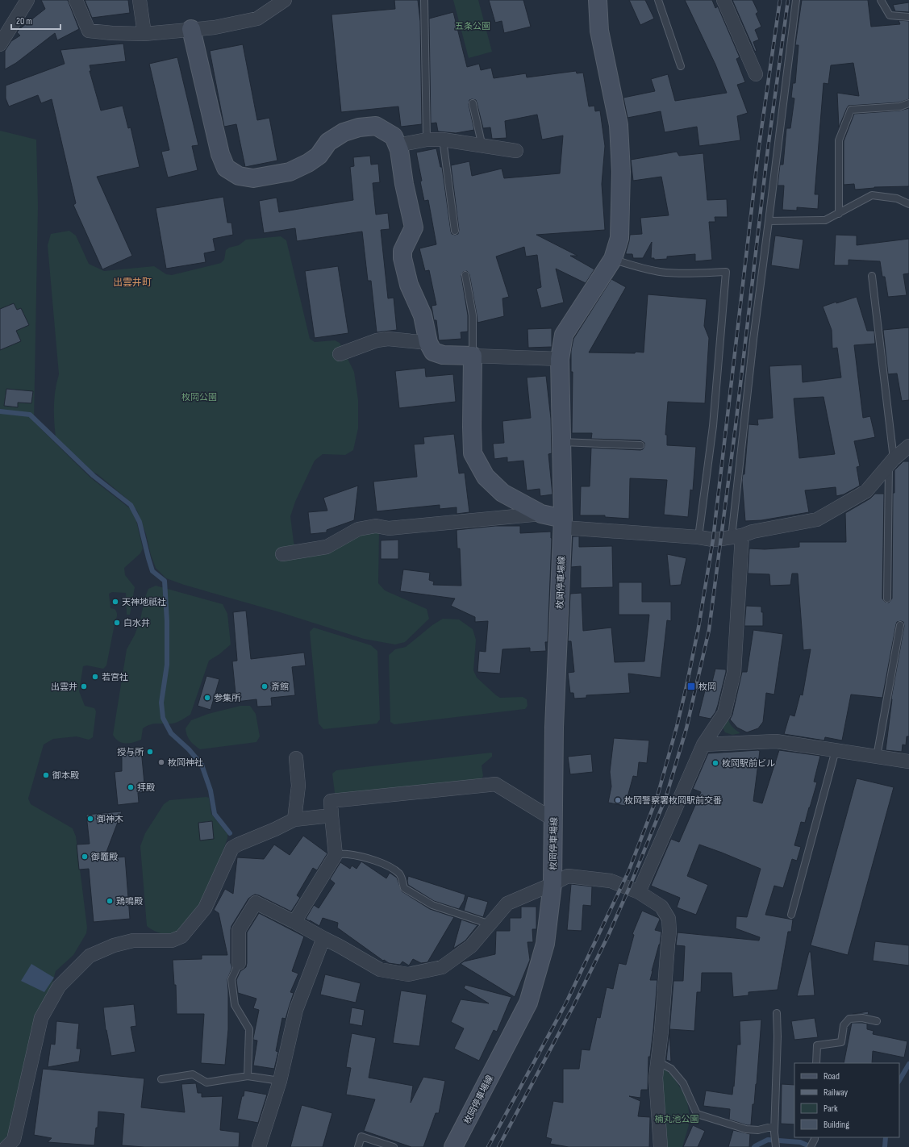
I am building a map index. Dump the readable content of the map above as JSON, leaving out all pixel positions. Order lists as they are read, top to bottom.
{
  "streets": {
    "street": ["枚岡停車場線"]
  },
  "districts": ["出雲井町"],
  "parks": ["五条公園", "枚岡公園", "楠丸池公園"],
  "places": {
    "other": [
      "天神地祇社",
      "白水井",
      "若宮社",
      "出雲井",
      "斎館",
      "参集所",
      "授与所",
      "枚岡神社",
      "枚岡駅前ビル",
      "御本殿",
      "拝殿",
      "枚岡警察署枚岡駅前交番",
      "御神木",
      "御竈殿",
      "鶏鳴殿"
    ],
    "transit": ["枚岡"]
  },
  "legend": [
    "Road",
    "Railway",
    "Park",
    "Building"
  ],
  "scale_bar": "20 m"
}
